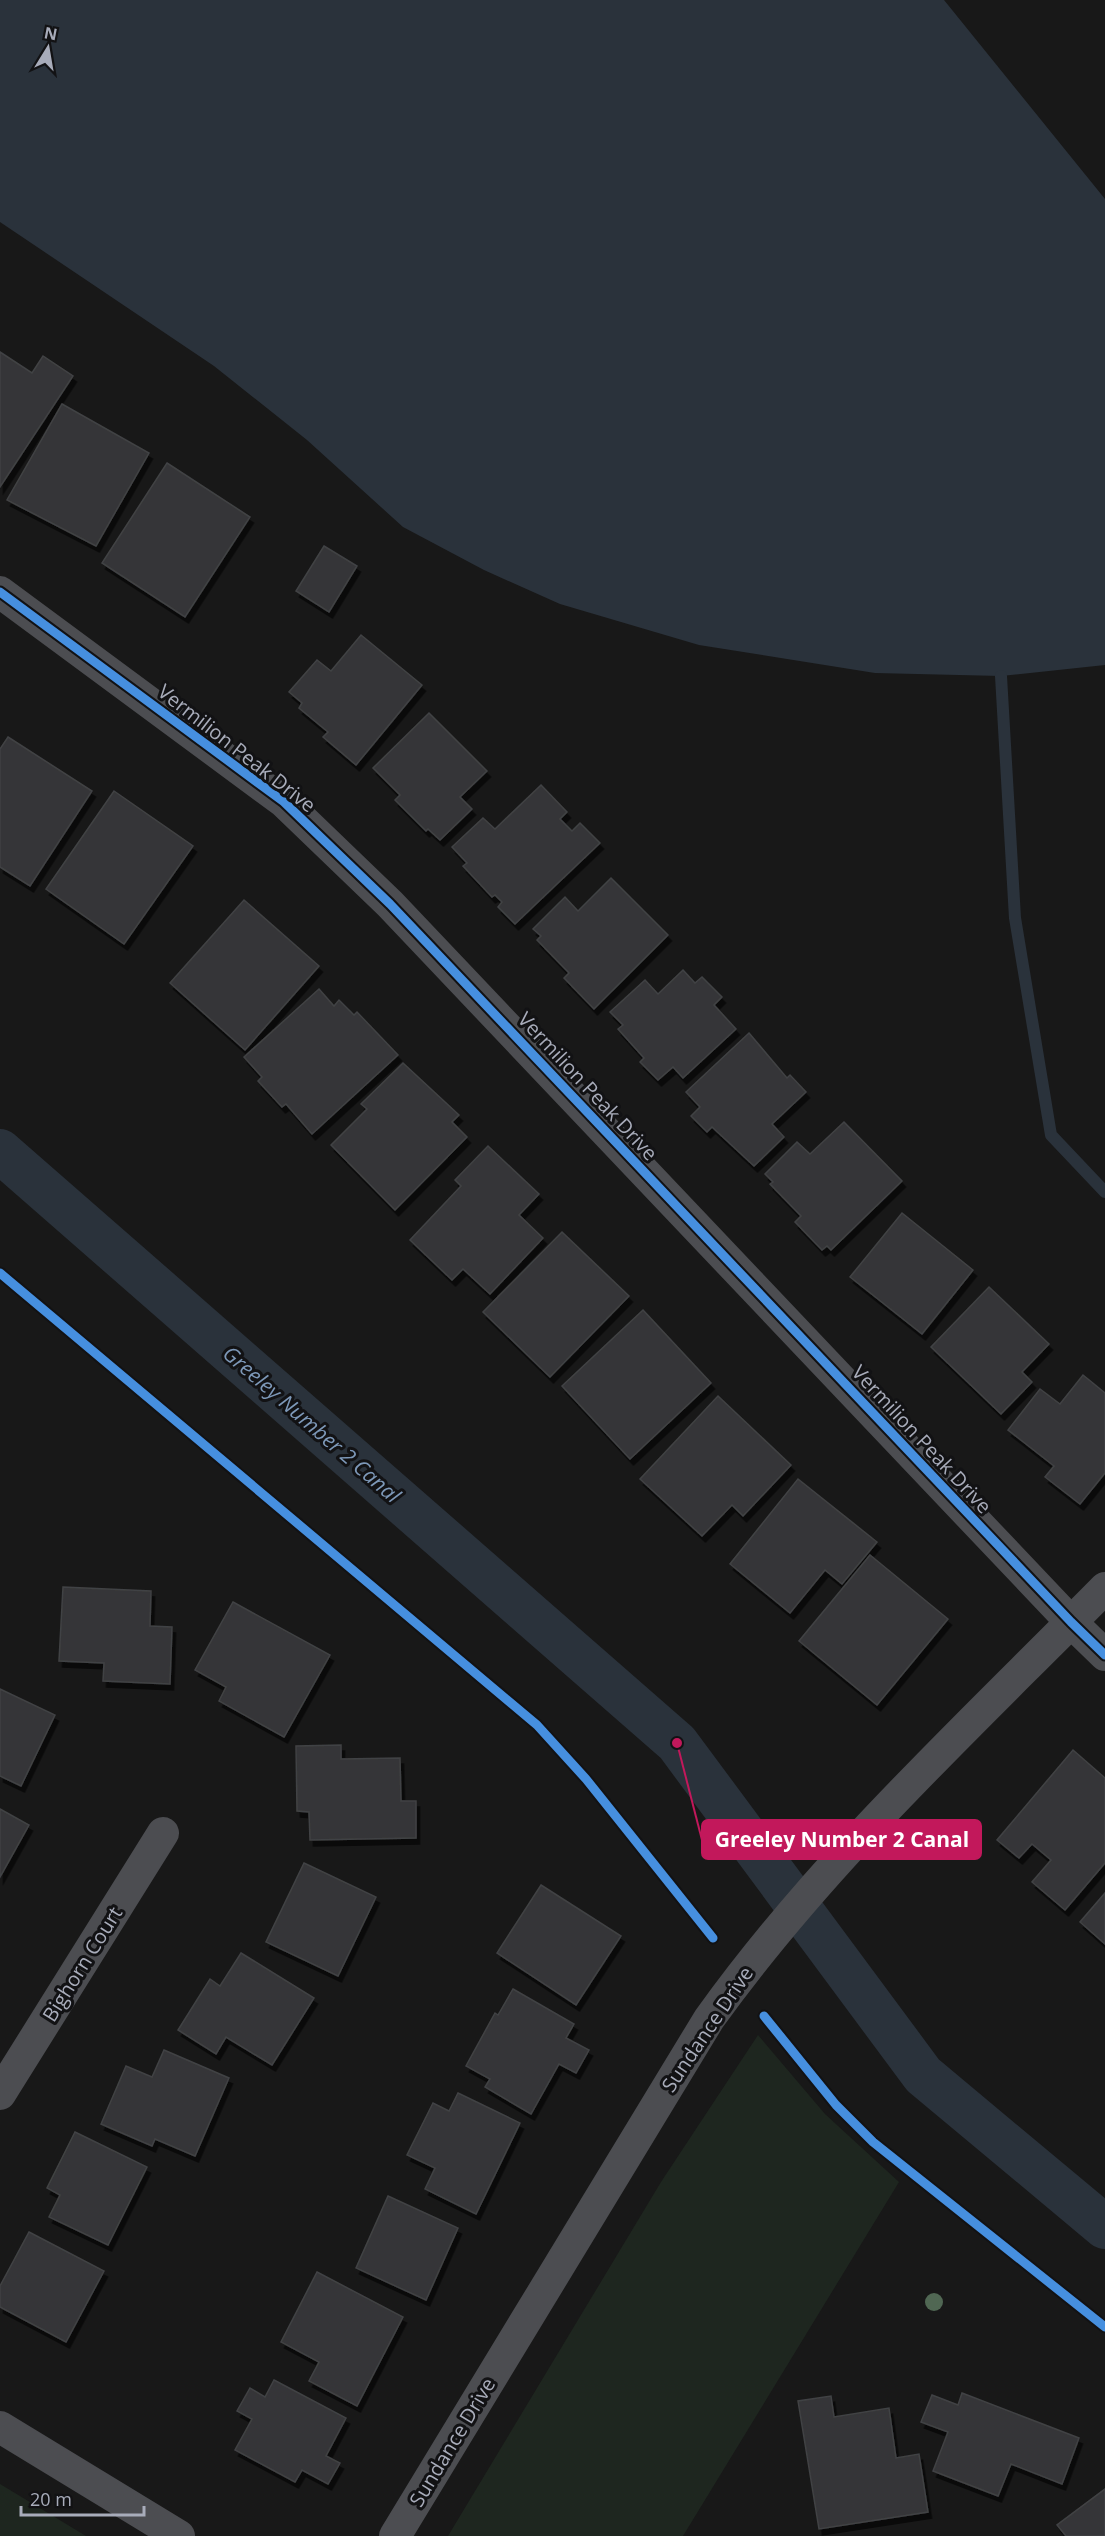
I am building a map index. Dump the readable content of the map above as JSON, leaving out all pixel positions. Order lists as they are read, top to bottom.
{
  "streets": {
    "street": ["Vermilion Peak Drive", "Bighorn Court", "Sundance Drive"]
  },
  "crossings": [
    ["Vermilion Peak Drive", "Sundance Drive"]
  ],
  "water": ["Greeley Number 2 Canal"],
  "places": ["Greeley Number 2 Canal"],
  "scale_bar": "20 m",
  "north": "top"
}
